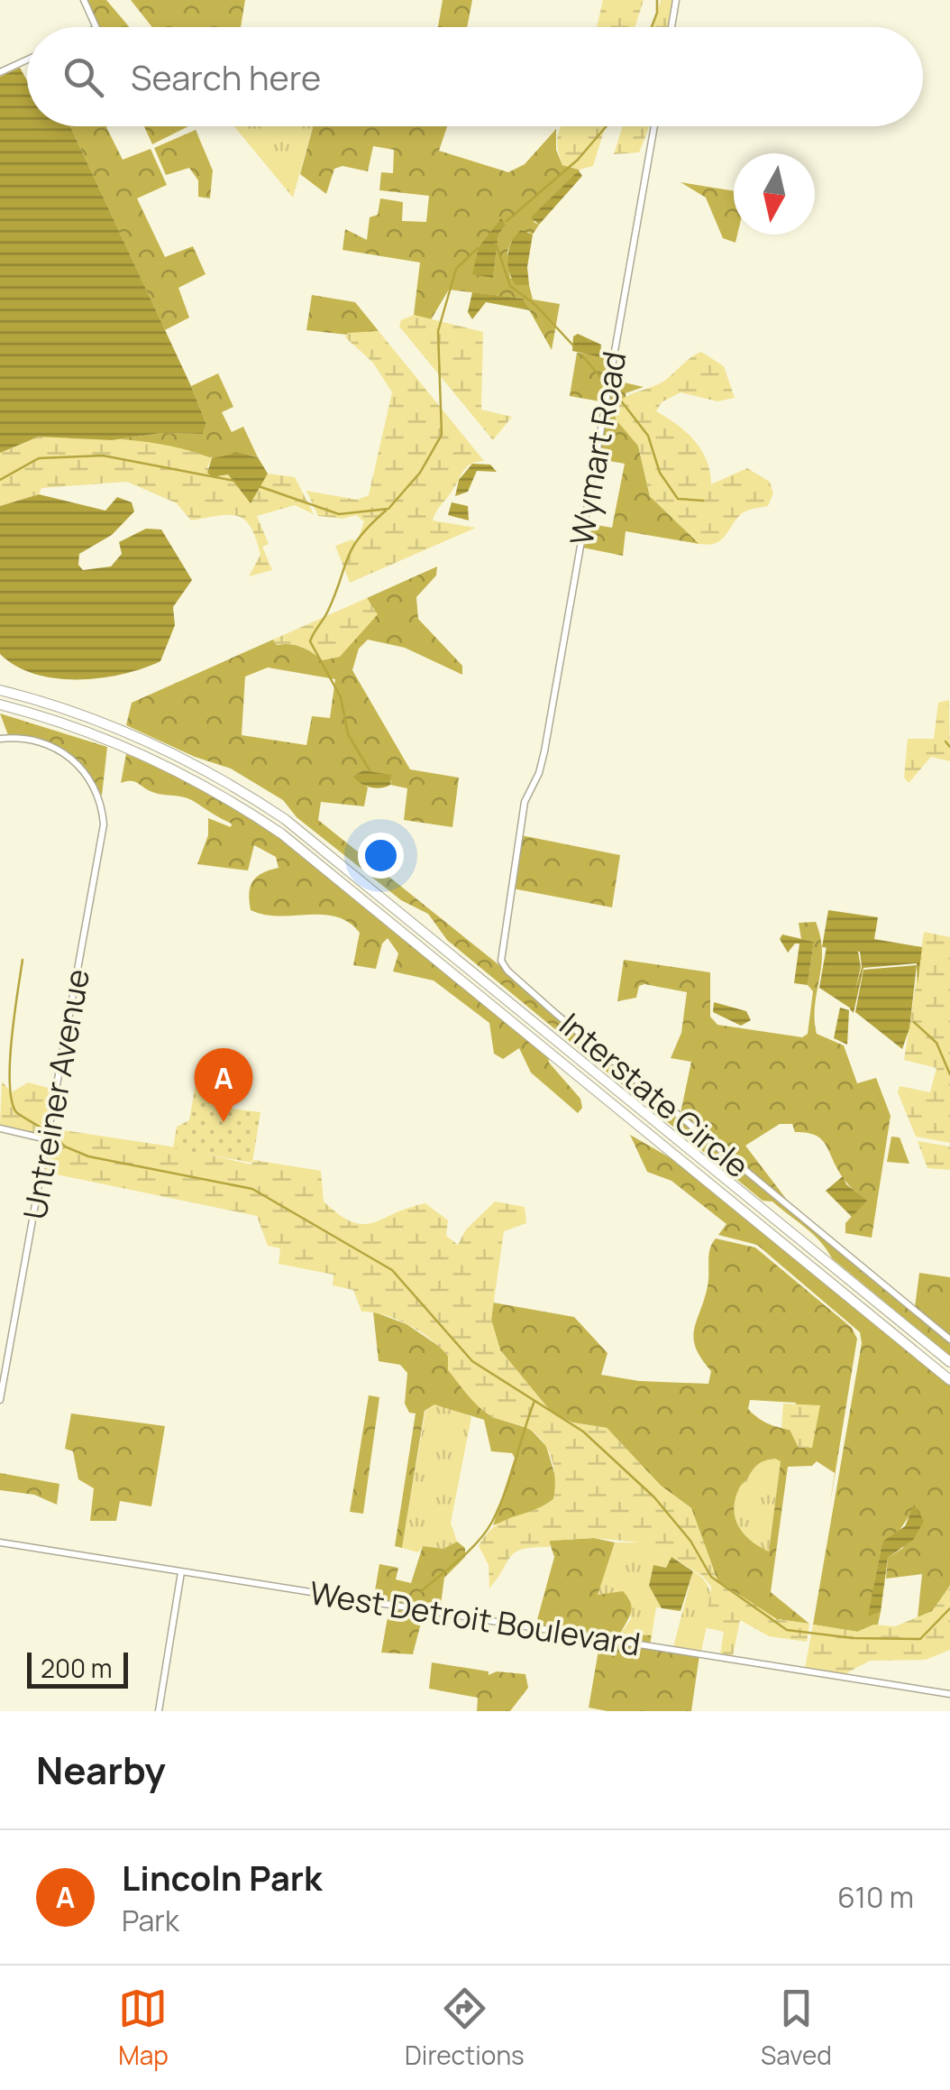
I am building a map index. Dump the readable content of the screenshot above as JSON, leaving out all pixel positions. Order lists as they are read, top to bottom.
{
  "streets": {
    "street": [
      "Wymart Road",
      "Untreiner Avenue",
      "Interstate Circle",
      "West Detroit Boulevard"
    ]
  },
  "crossings": [
    ["Wymart Road", "Interstate Circle"]
  ],
  "scale_bar": "200 m",
  "north": "bottom",
  "page": {
    "search": "Search here",
    "pins": "A",
    "scale": "200 m",
    "heading": "Nearby",
    "list": [
      {
        "mark": "A",
        "name": "Lincoln Park",
        "note": "Park",
        "value": "610 m"
      }
    ],
    "nav": ["Map", "Directions", "Saved"]
  }
}
